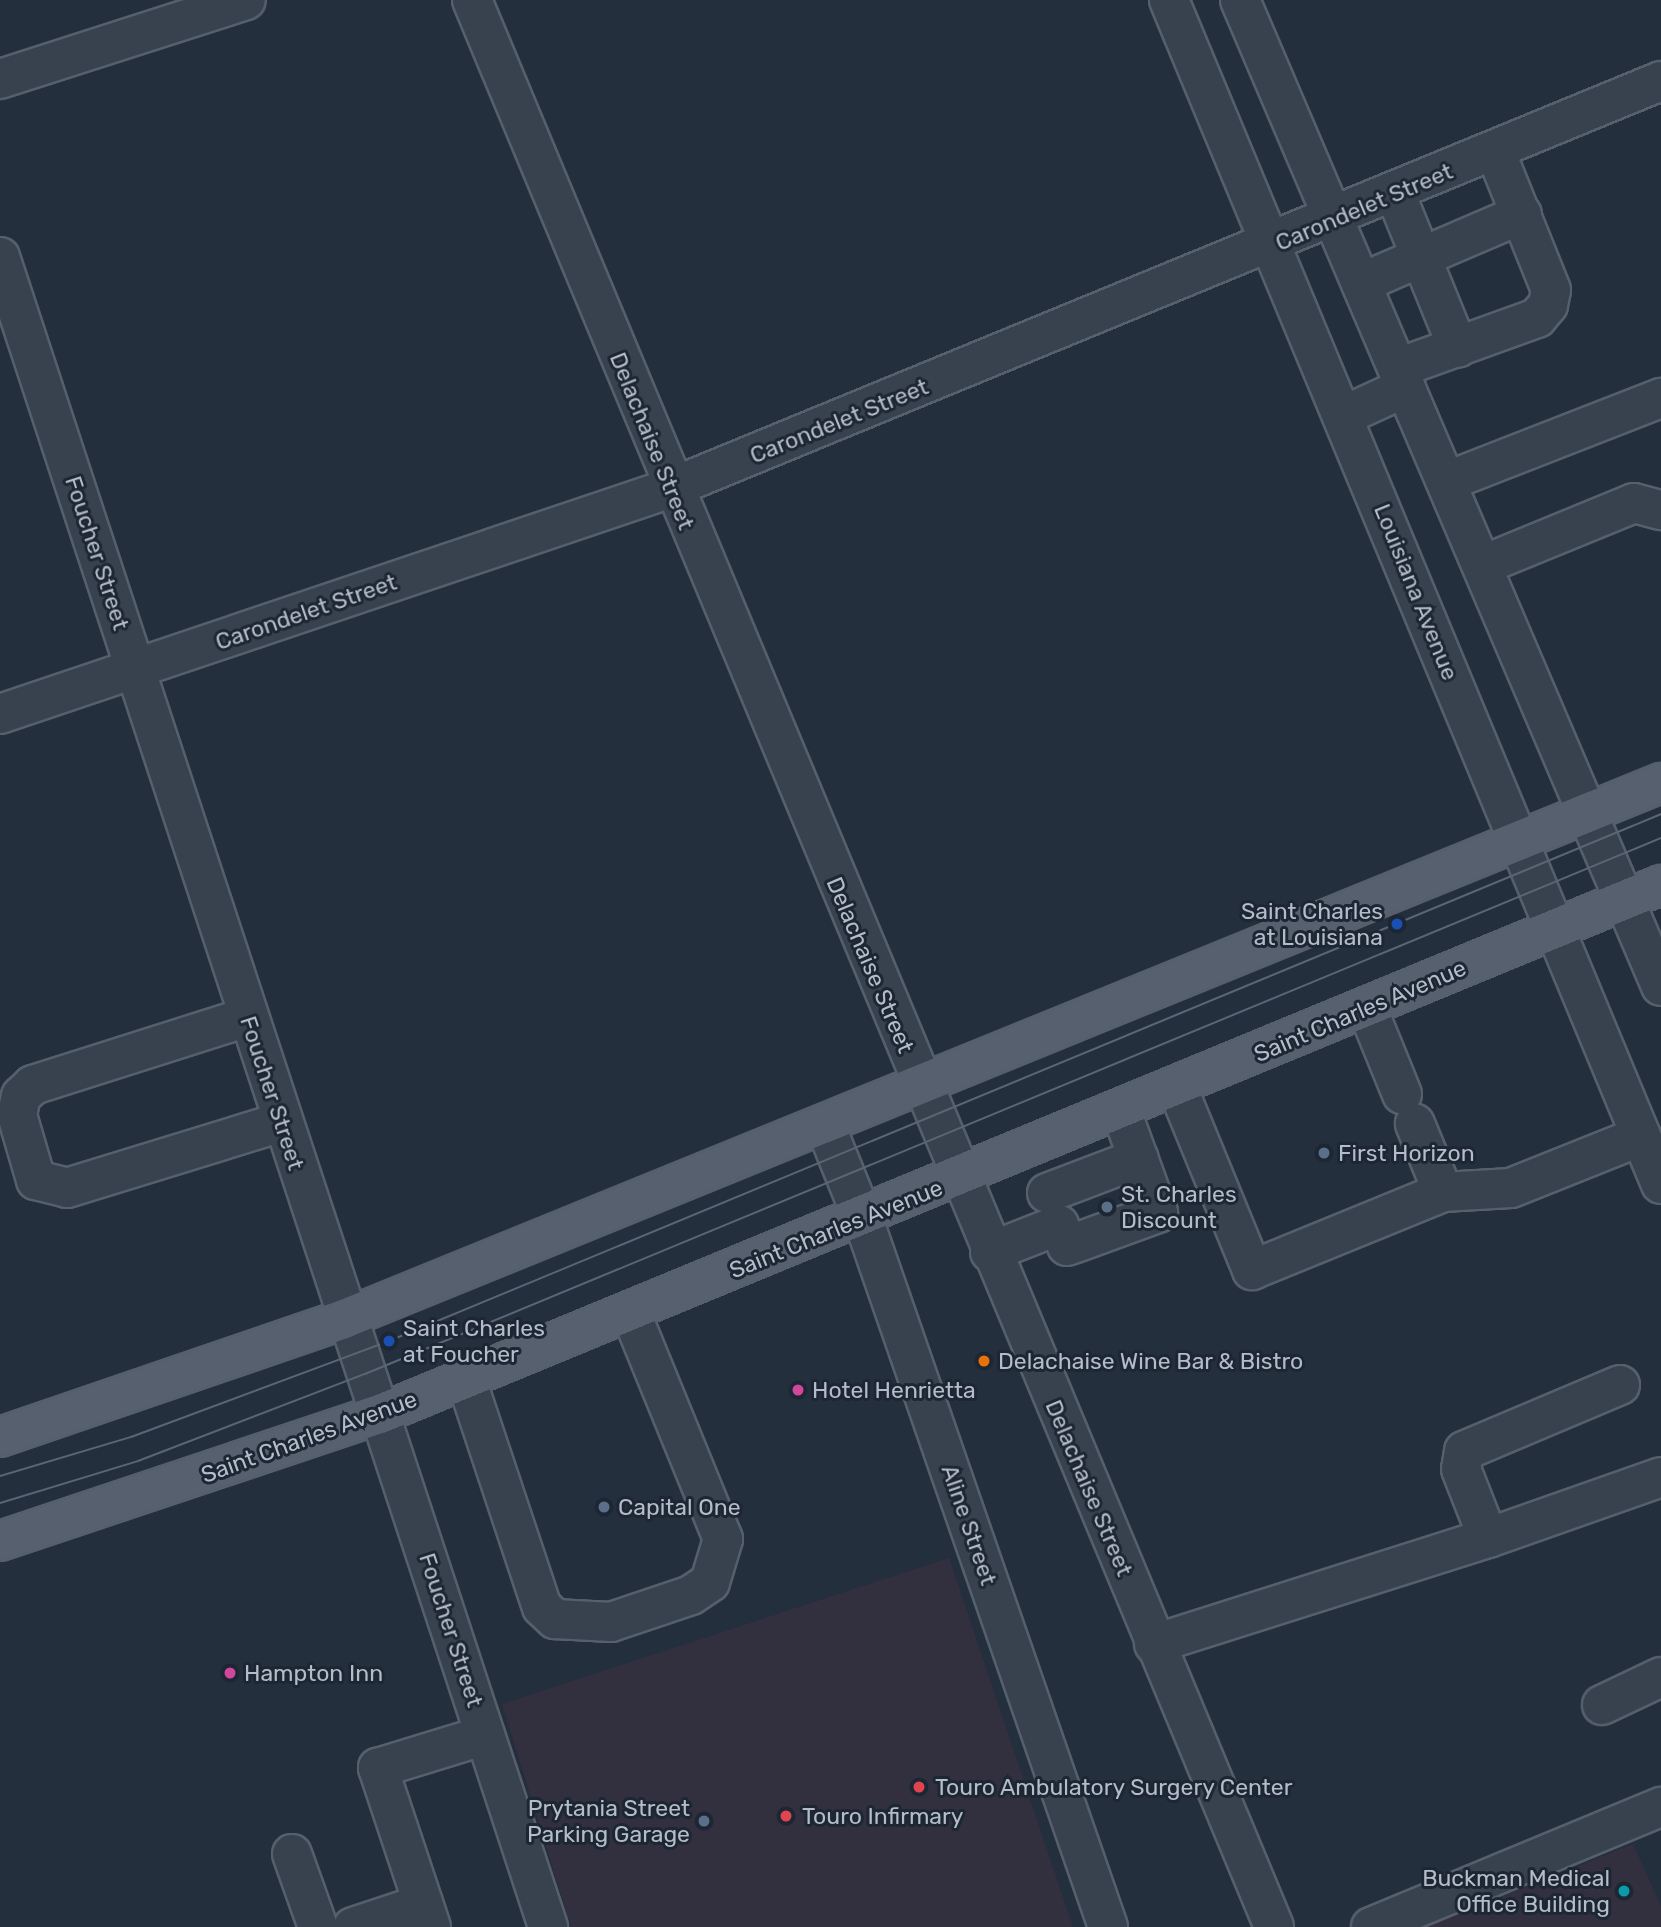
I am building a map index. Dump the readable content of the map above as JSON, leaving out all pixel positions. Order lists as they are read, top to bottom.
{
  "streets": {
    "main road": ["Saint Charles Avenue"],
    "street": [
      "Carondelet Street",
      "Delachaise Street",
      "Foucher Street",
      "Louisiana Avenue",
      "Aline Street"
    ]
  },
  "crossings": [
    ["Carondelet Street", "Delachaise Street"],
    ["Carondelet Street", "Foucher Street"],
    ["Carondelet Street", "Louisiana Avenue"],
    ["Delachaise Street", "Saint Charles Avenue"],
    ["Foucher Street", "Saint Charles Avenue"],
    ["Louisiana Avenue", "Saint Charles Avenue"],
    ["Saint Charles Avenue", "Aline Street"]
  ],
  "places": [
    "Saint Charles at Louisiana",
    "First Horizon",
    "St. Charles Discount",
    "Saint Charles at Foucher",
    "Delachaise Wine Bar & Bistro",
    "Hotel Henrietta",
    "Capital One",
    "Hampton Inn",
    "Touro Ambulatory Surgery Center",
    "Touro Infirmary",
    "Prytania Street Parking Garage",
    "Buckman Medical Office Building"
  ]
}
